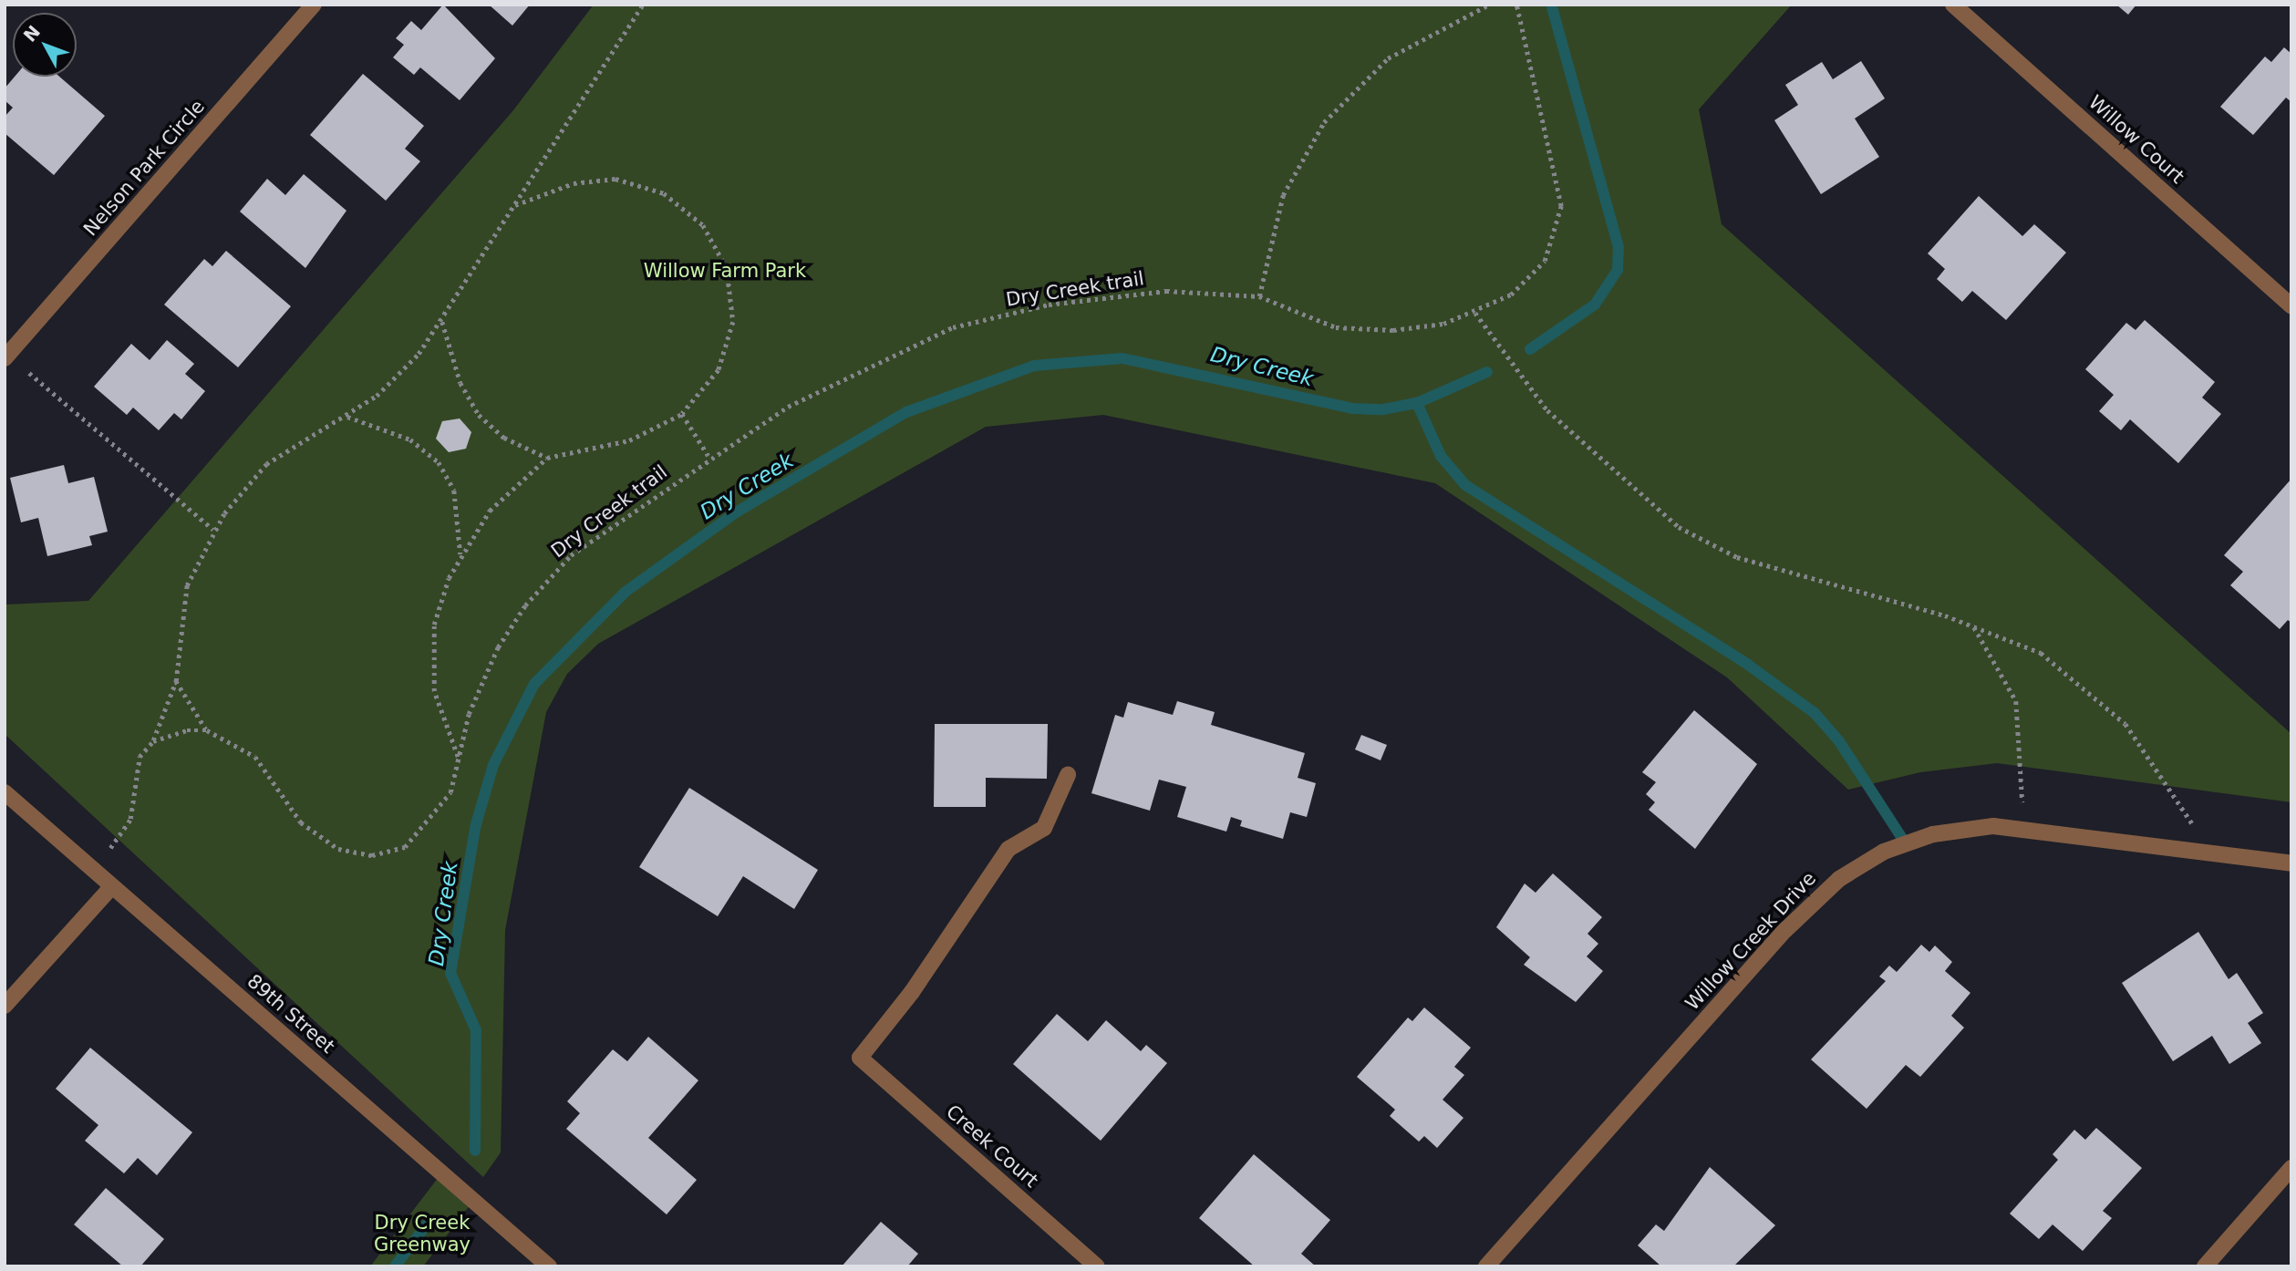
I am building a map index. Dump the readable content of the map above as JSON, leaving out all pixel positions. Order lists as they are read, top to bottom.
{
  "streets": {
    "street": [
      "Willow Court",
      "Nelson Park Circle",
      "Willow Creek Drive",
      "89th Street",
      "Creek Court"
    ],
    "path": ["Dry Creek trail"]
  },
  "water": ["Dry Creek"],
  "parks": ["Willow Farm Park", "Dry Creek Greenway"],
  "north": "top left"
}
